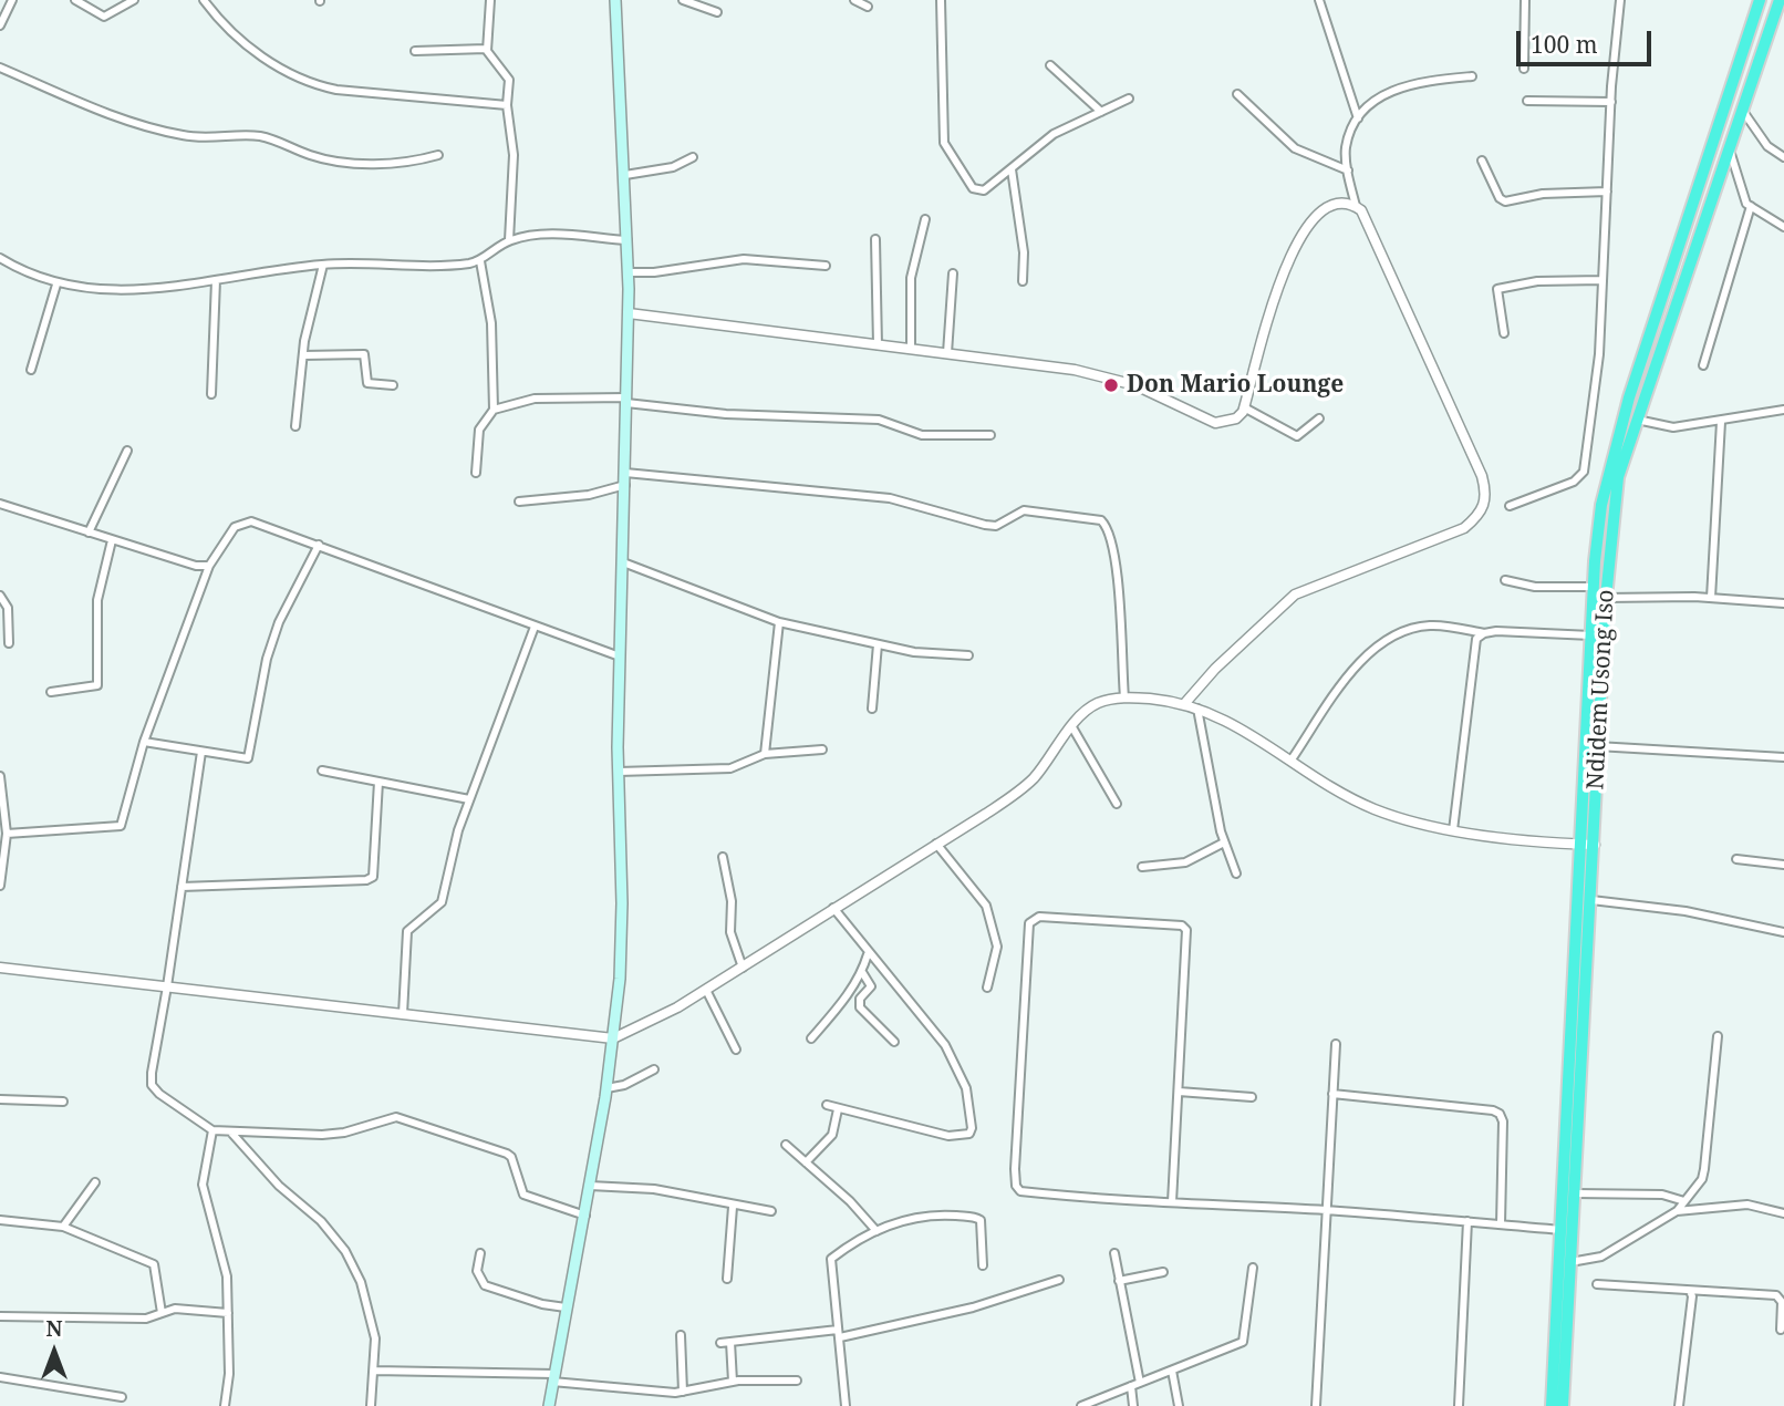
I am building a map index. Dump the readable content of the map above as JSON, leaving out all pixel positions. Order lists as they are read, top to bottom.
{
  "streets": {
    "highway": ["Ndidem Usong Iso"]
  },
  "places": ["Don Mario Lounge"],
  "scale_bar": "100 m",
  "north": "top"
}
